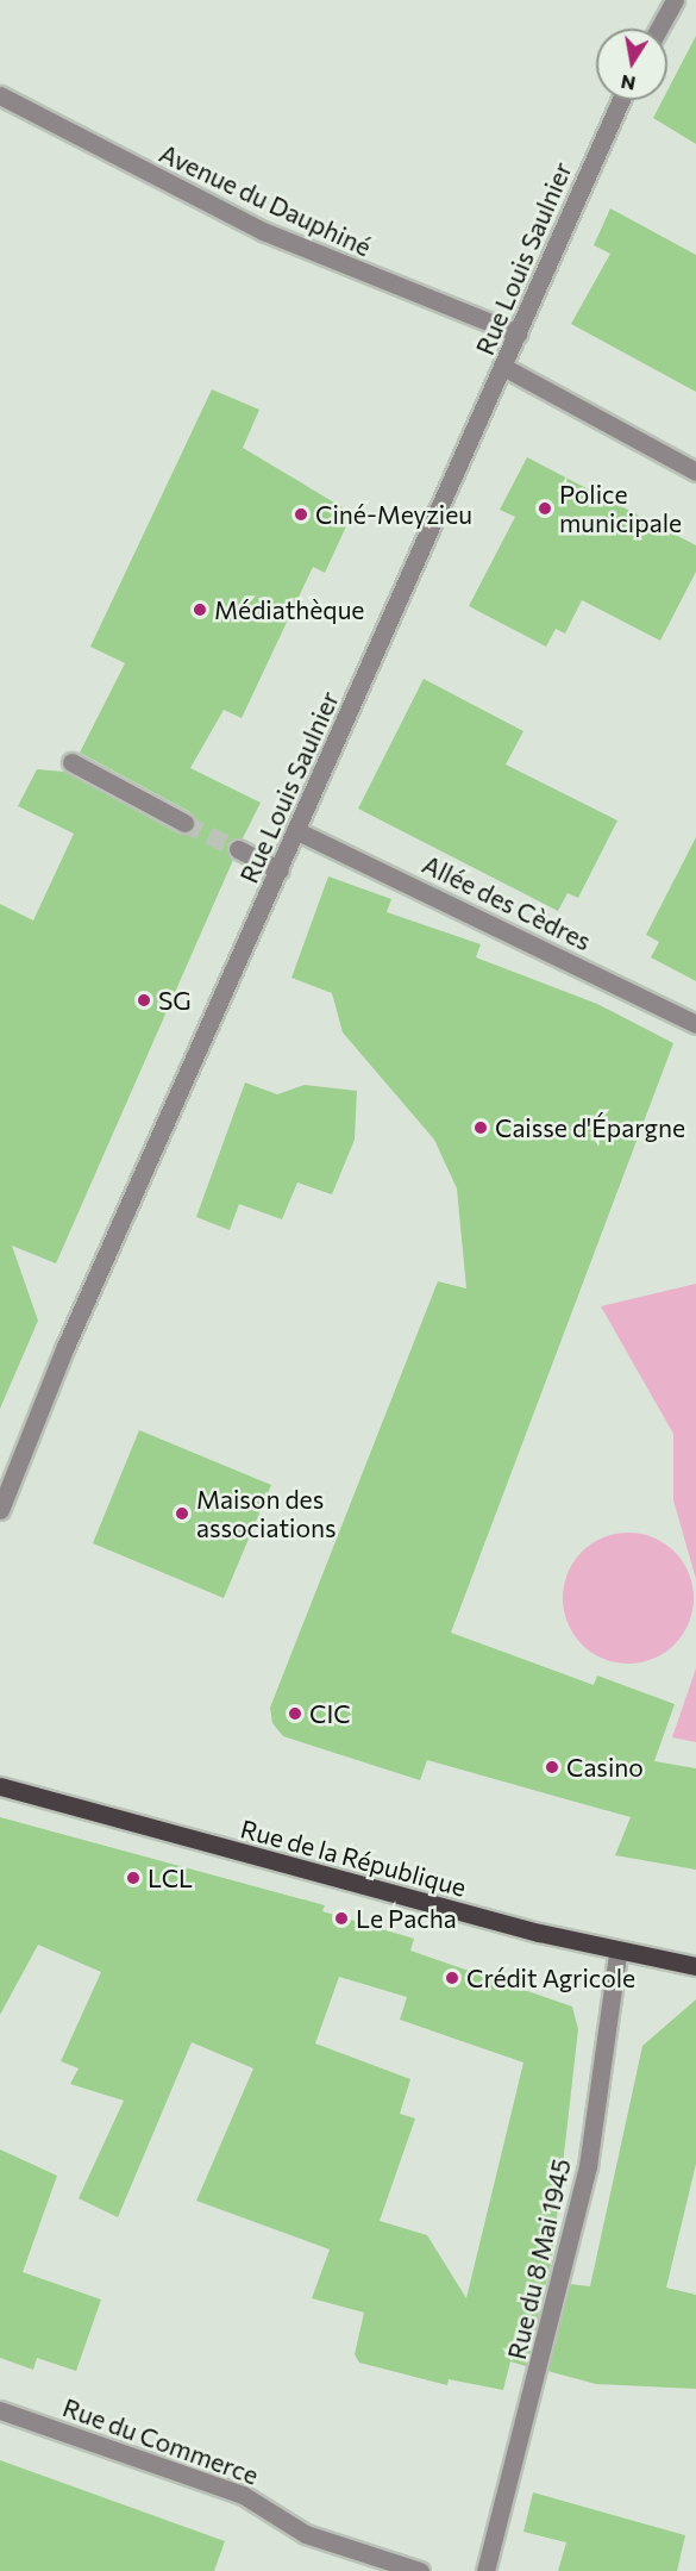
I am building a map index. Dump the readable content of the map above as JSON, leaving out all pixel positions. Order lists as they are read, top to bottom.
{
  "streets": {
    "main road": ["Rue de la République"],
    "street": [
      "Avenue du Dauphiné",
      "Rue Louis Saulnier",
      "Allée des Cèdres",
      "Rue du 8 Mai 1945",
      "Rue du Commerce"
    ]
  },
  "crossings": [
    ["Avenue du Dauphiné", "Rue Louis Saulnier"],
    ["Rue Louis Saulnier", "Allée des Cèdres"],
    ["Rue de la République", "Rue du 8 Mai 1945"]
  ],
  "places": [
    "Police municipale",
    "Ciné-Meyzieu",
    "Médiathèque",
    "SG",
    "Caisse d'Épargne",
    "Maison des associations",
    "CIC",
    "Casino",
    "LCL",
    "Le Pacha",
    "Crédit Agricole"
  ],
  "north": "bottom"
}
